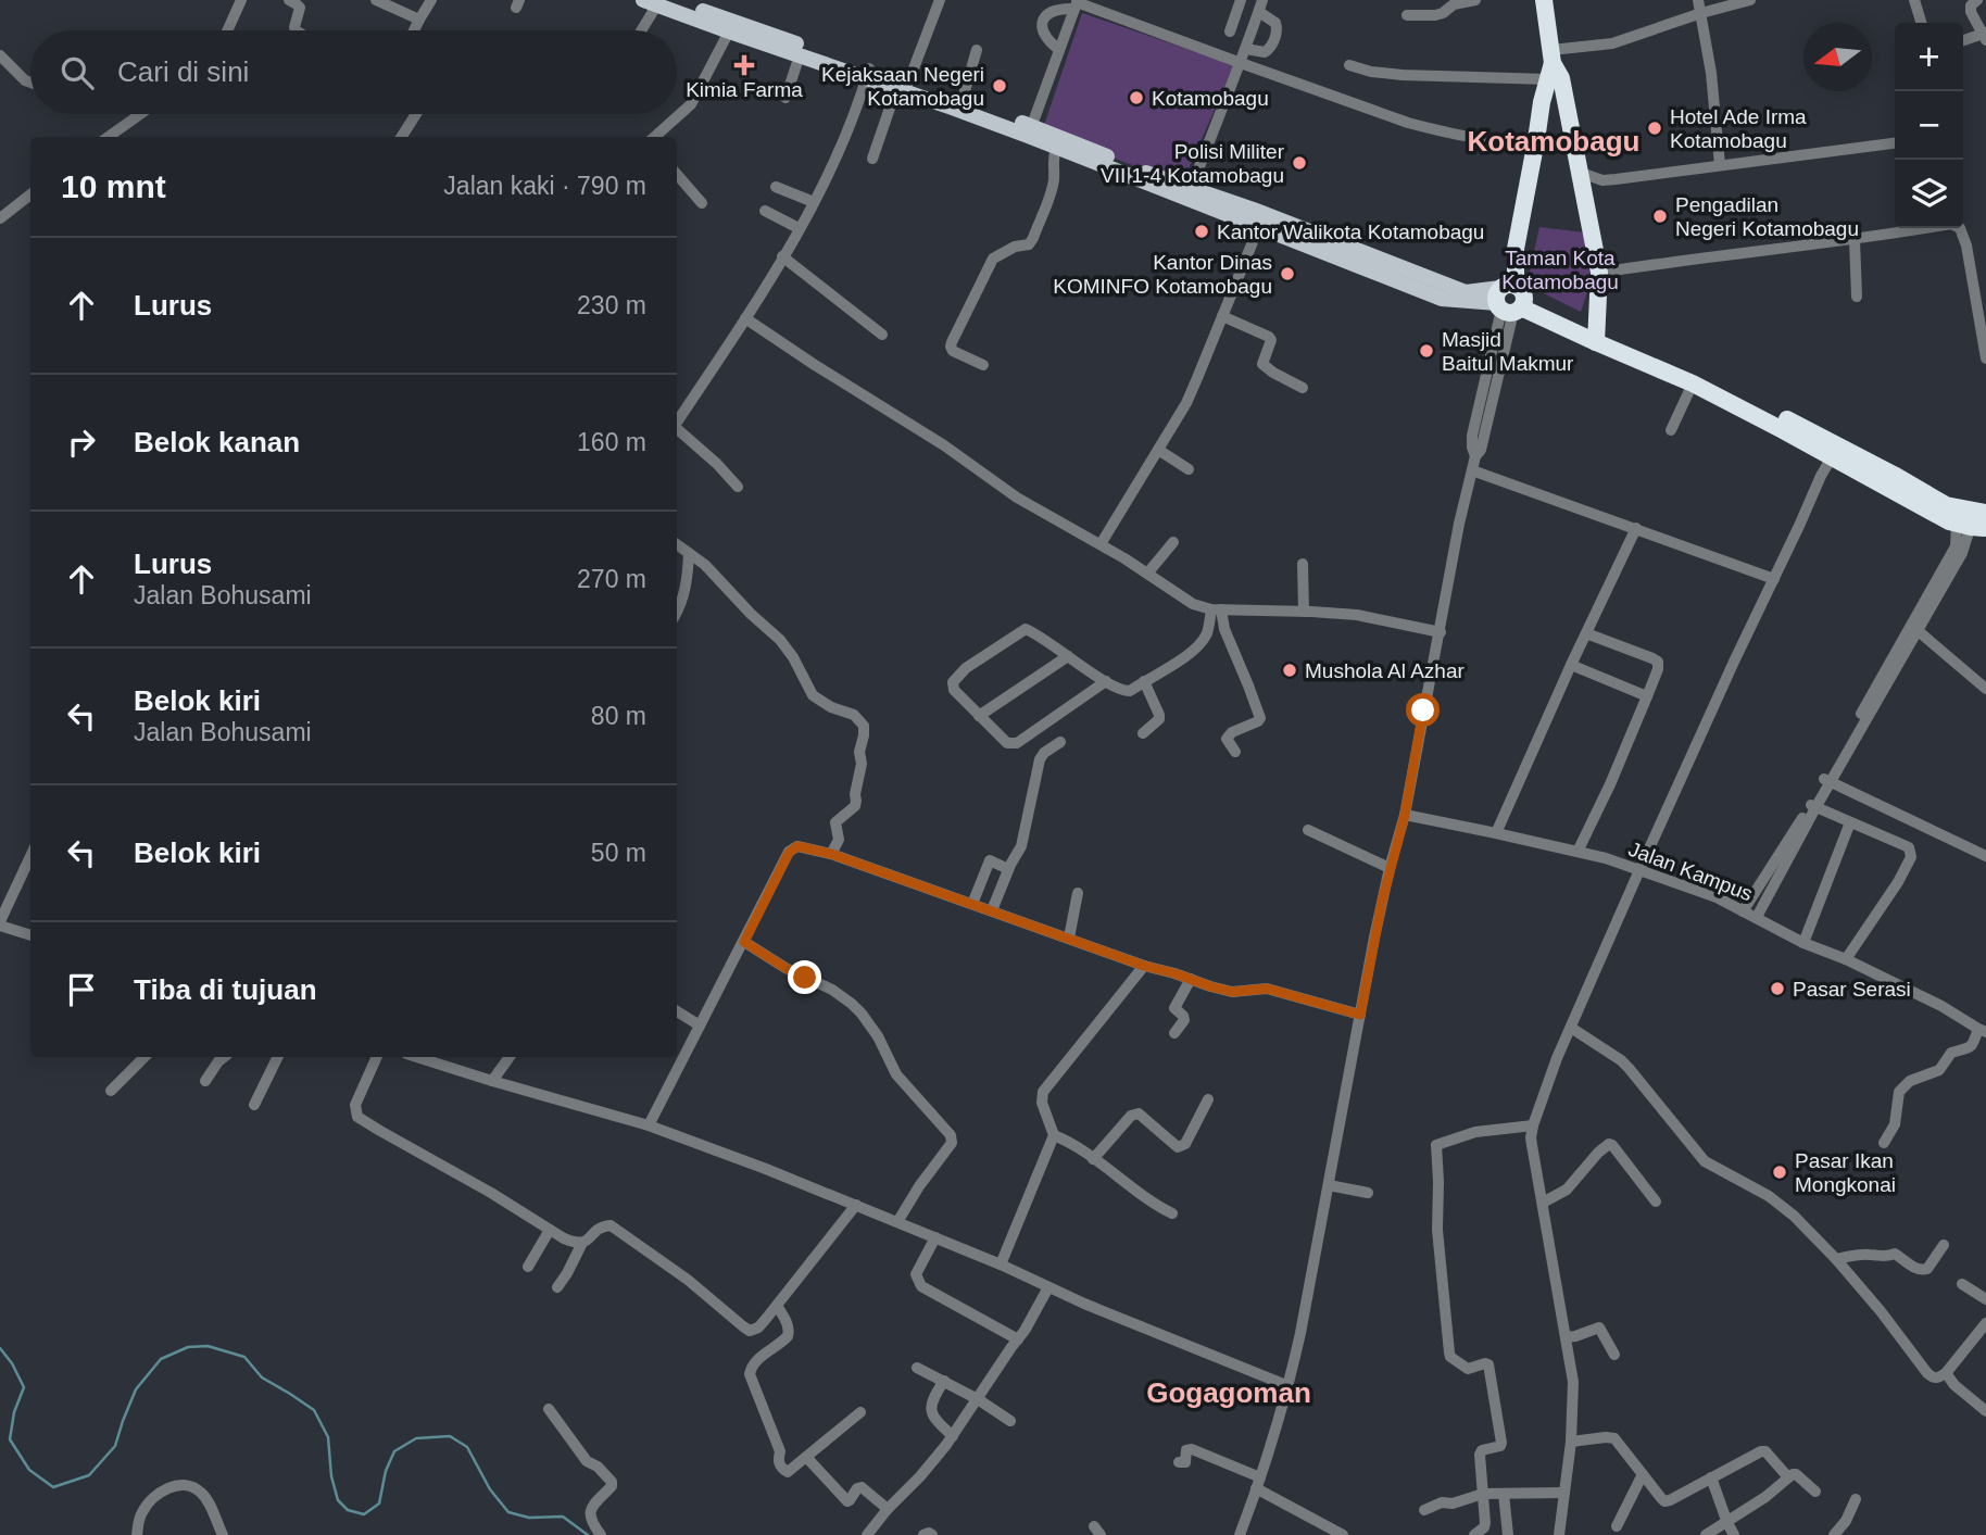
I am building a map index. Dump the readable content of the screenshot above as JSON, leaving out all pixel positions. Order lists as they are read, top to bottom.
{
  "streets": {
    "street": ["Jalan Kampus"]
  },
  "districts": ["Kotamobagu", "Gogagoman"],
  "parks": ["Taman Kota Kotamobagu"],
  "places": {
    "health": ["Kimia Farma"],
    "other": [
      "Kejaksaan Negeri Kotamobagu",
      "Kotamobagu",
      "Hotel Ade Irma Kotamobagu",
      "Polisi Militer VII 1-4 Kotamobagu",
      "Pengadilan Negeri Kotamobagu",
      "Kantor Walikota Kotamobagu",
      "Kantor Dinas KOMINFO Kotamobagu",
      "Masjid Baitul Makmur",
      "Mushola Al Azhar",
      "Pasar Serasi",
      "Pasar Ikan Mongkonai"
    ]
  },
  "north": "left",
  "page": {
    "map_buttons": ["+", "−"],
    "search": "Cari di sini",
    "heading": ["10 mnt", "Jalan kaki · 790 m"],
    "list": [
      ["Lurus", "230 m"],
      ["Belok kanan", "160 m"],
      ["Lurus", "Jalan Bohusami", "270 m"],
      ["Belok kiri", "Jalan Bohusami", "80 m"],
      ["Belok kiri", "50 m"],
      "Tiba di tujuan"
    ]
  }
}
